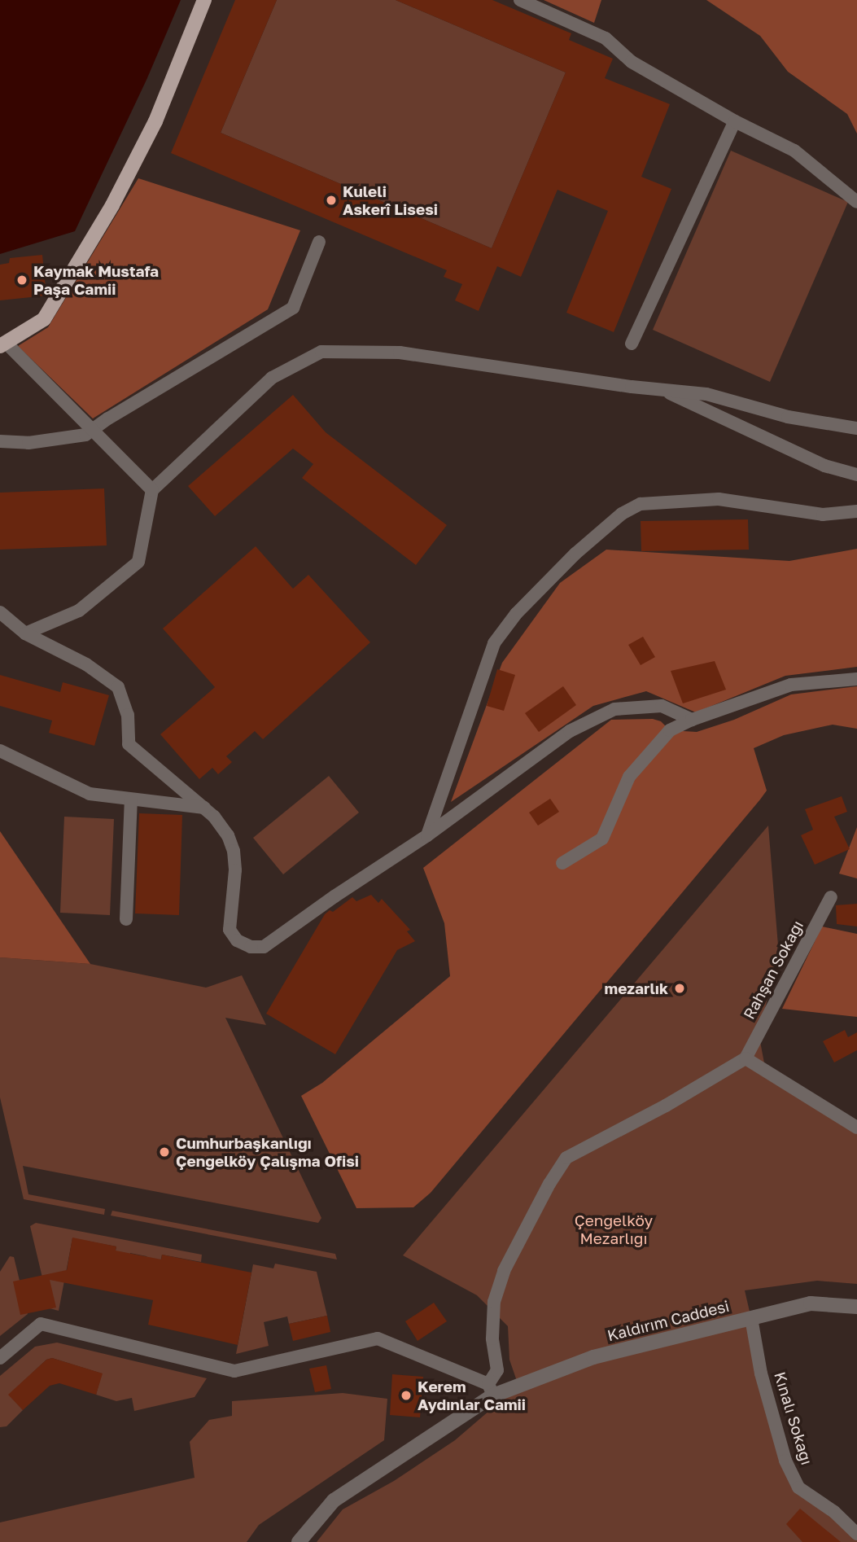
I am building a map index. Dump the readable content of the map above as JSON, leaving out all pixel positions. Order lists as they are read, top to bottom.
{
  "streets": {
    "street": ["Rahşan Sokağı", "Kaldırım Caddesi", "Kınalı Sokağı"]
  },
  "crossings": [
    ["Kaldırım Caddesi", "Kınalı Sokağı"]
  ],
  "parks": ["Çengelköy Mezarlığı"],
  "places": [
    "Kuleli Askerî Lisesi",
    "Kaymak Mustafa Paşa Camii",
    "mezarlık",
    "Cumhurbaşkanlığı Çengelköy Çalışma Ofisi",
    "Kerem Aydınlar Camii"
  ]
}
